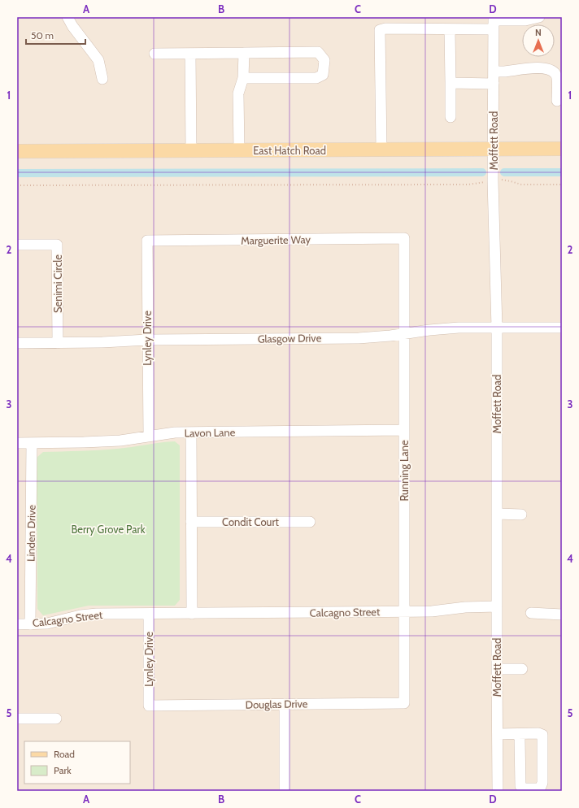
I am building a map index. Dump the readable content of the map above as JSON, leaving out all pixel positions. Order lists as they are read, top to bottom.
{
  "streets": {
    "main road": ["East Hatch Road"],
    "street": [
      "Moffett Road",
      "Marguerite Way",
      "Senimi Circle",
      "Lynley Drive",
      "Glasgow Drive",
      "Lavon Lane",
      "Running Lane",
      "Condit Court",
      "Linden Drive",
      "Calcagno Street",
      "Douglas Drive"
    ]
  },
  "crossings": [
    ["Moffett Road", "East Hatch Road"],
    ["Moffett Road", "Glasgow Drive"],
    ["Moffett Road", "Calcagno Street"],
    ["Marguerite Way", "Lynley Drive"],
    ["Marguerite Way", "Running Lane"],
    ["Senimi Circle", "Glasgow Drive"],
    ["Lynley Drive", "Glasgow Drive"],
    ["Lynley Drive", "Lavon Lane"],
    ["Lynley Drive", "Calcagno Street"],
    ["Lynley Drive", "Douglas Drive"],
    ["Glasgow Drive", "Running Lane"],
    ["Lavon Lane", "Running Lane"],
    ["Lavon Lane", "Linden Drive"],
    ["Running Lane", "Calcagno Street"],
    ["Running Lane", "Douglas Drive"],
    ["Linden Drive", "Calcagno Street"]
  ],
  "parks": ["Berry Grove Park"],
  "legend": ["Road", "Park"],
  "scale_bar": "50 m",
  "north": "top",
  "grid": {
    "columns": [
      "A",
      "B",
      "C",
      "D"
    ],
    "rows": [
      "1",
      "2",
      "3",
      "4",
      "5"
    ]
  }
}
